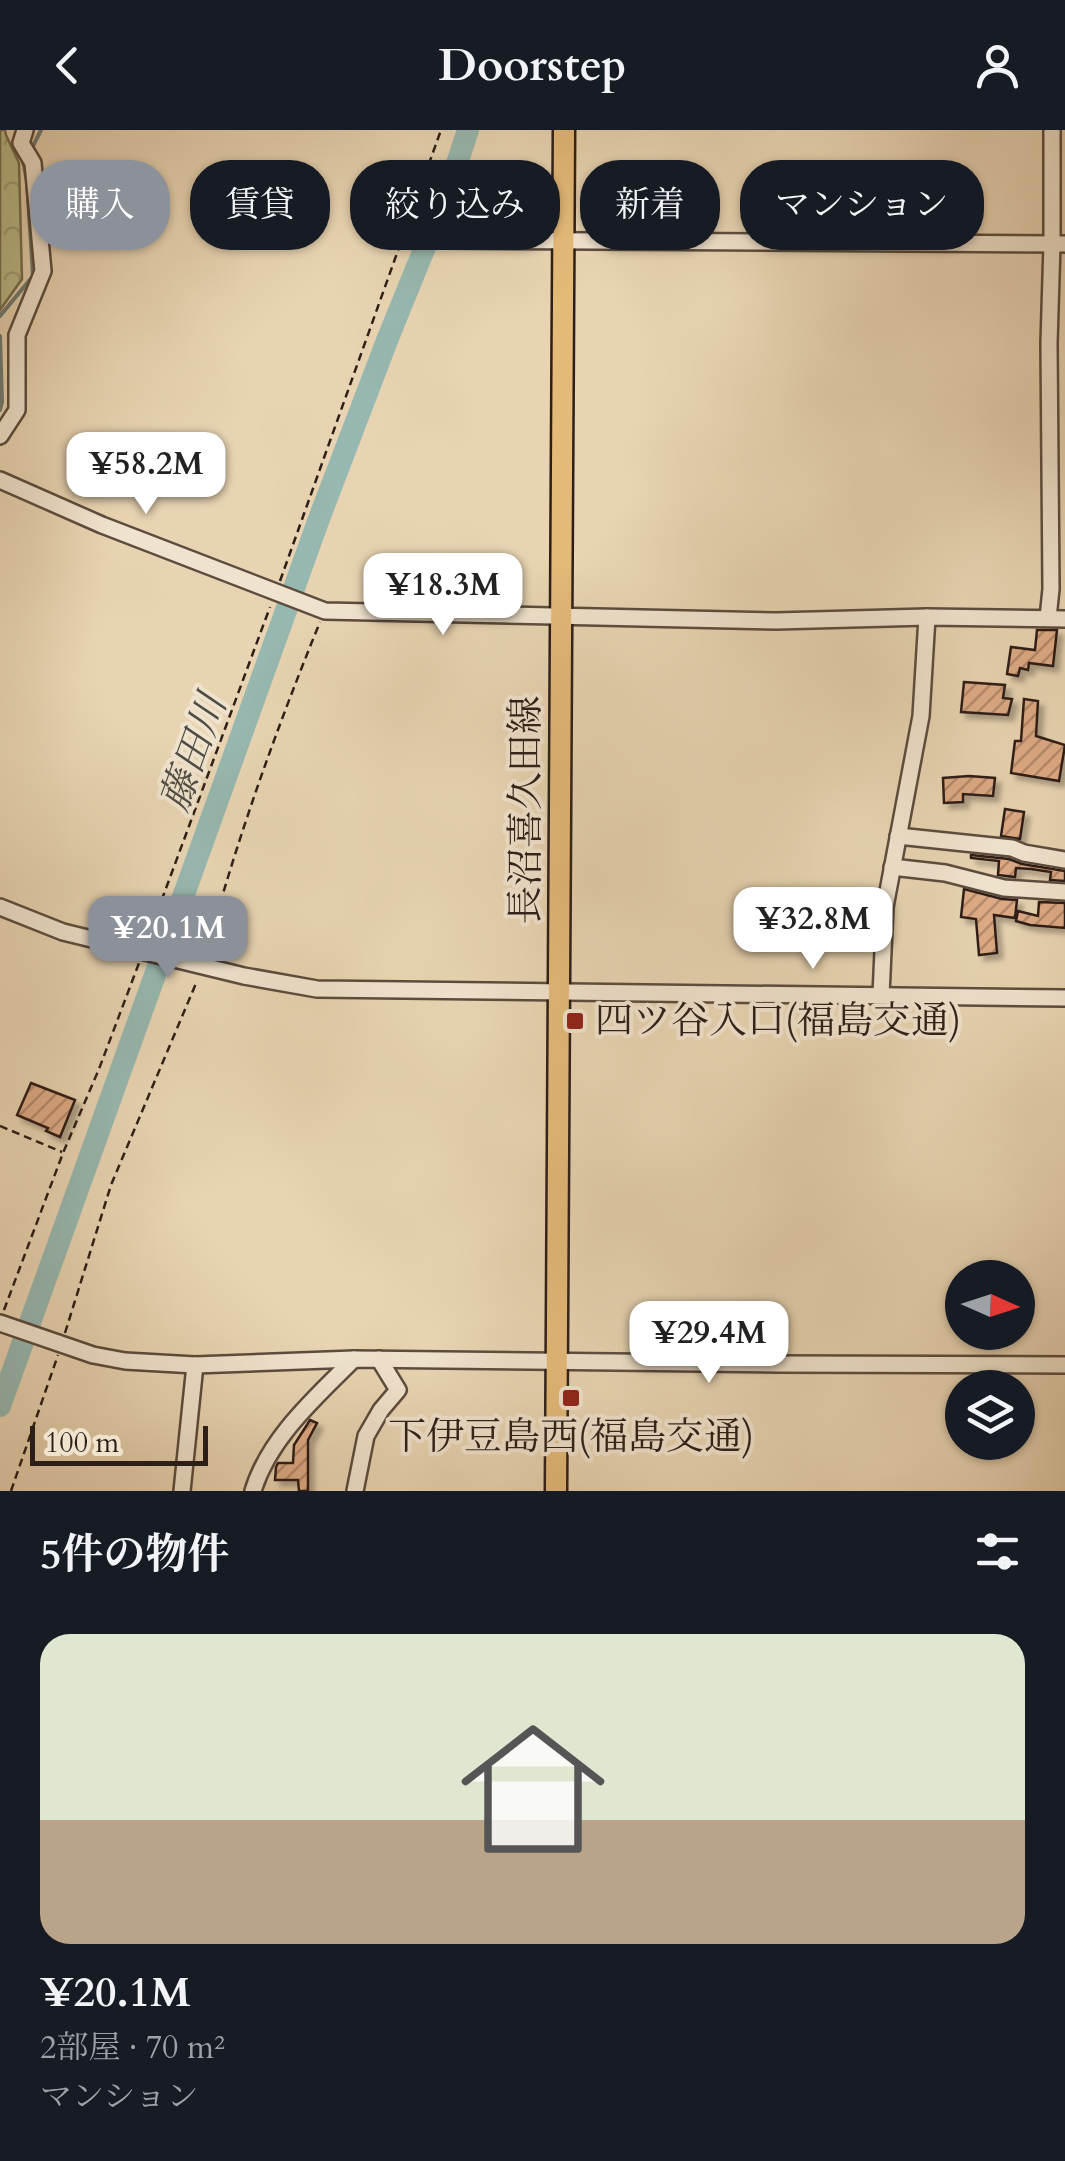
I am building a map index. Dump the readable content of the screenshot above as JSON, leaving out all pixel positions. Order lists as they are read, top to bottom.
{
  "streets": {
    "main road": ["長沼喜久田線"]
  },
  "water": ["藤田川"],
  "places": {
    "transit": ["四ツ谷入口(福島交通)", "下伊豆島西(福島交通)"]
  },
  "scale_bar": "100 m",
  "north": "right",
  "page": {
    "header": "Doorstep",
    "chip": [
      "購入",
      "賃貸",
      "絞り込み",
      "新着",
      "マンション"
    ],
    "price": [
      "¥58.2M",
      "¥18.3M",
      "¥32.8M",
      "¥20.1M",
      "¥29.4M"
    ],
    "scale": "100 m",
    "heading": "5件の物件",
    "list": [
      {
        "name": "¥20.1M",
        "note": "2部屋 · 70 m² · マンション"
      }
    ]
  }
}
